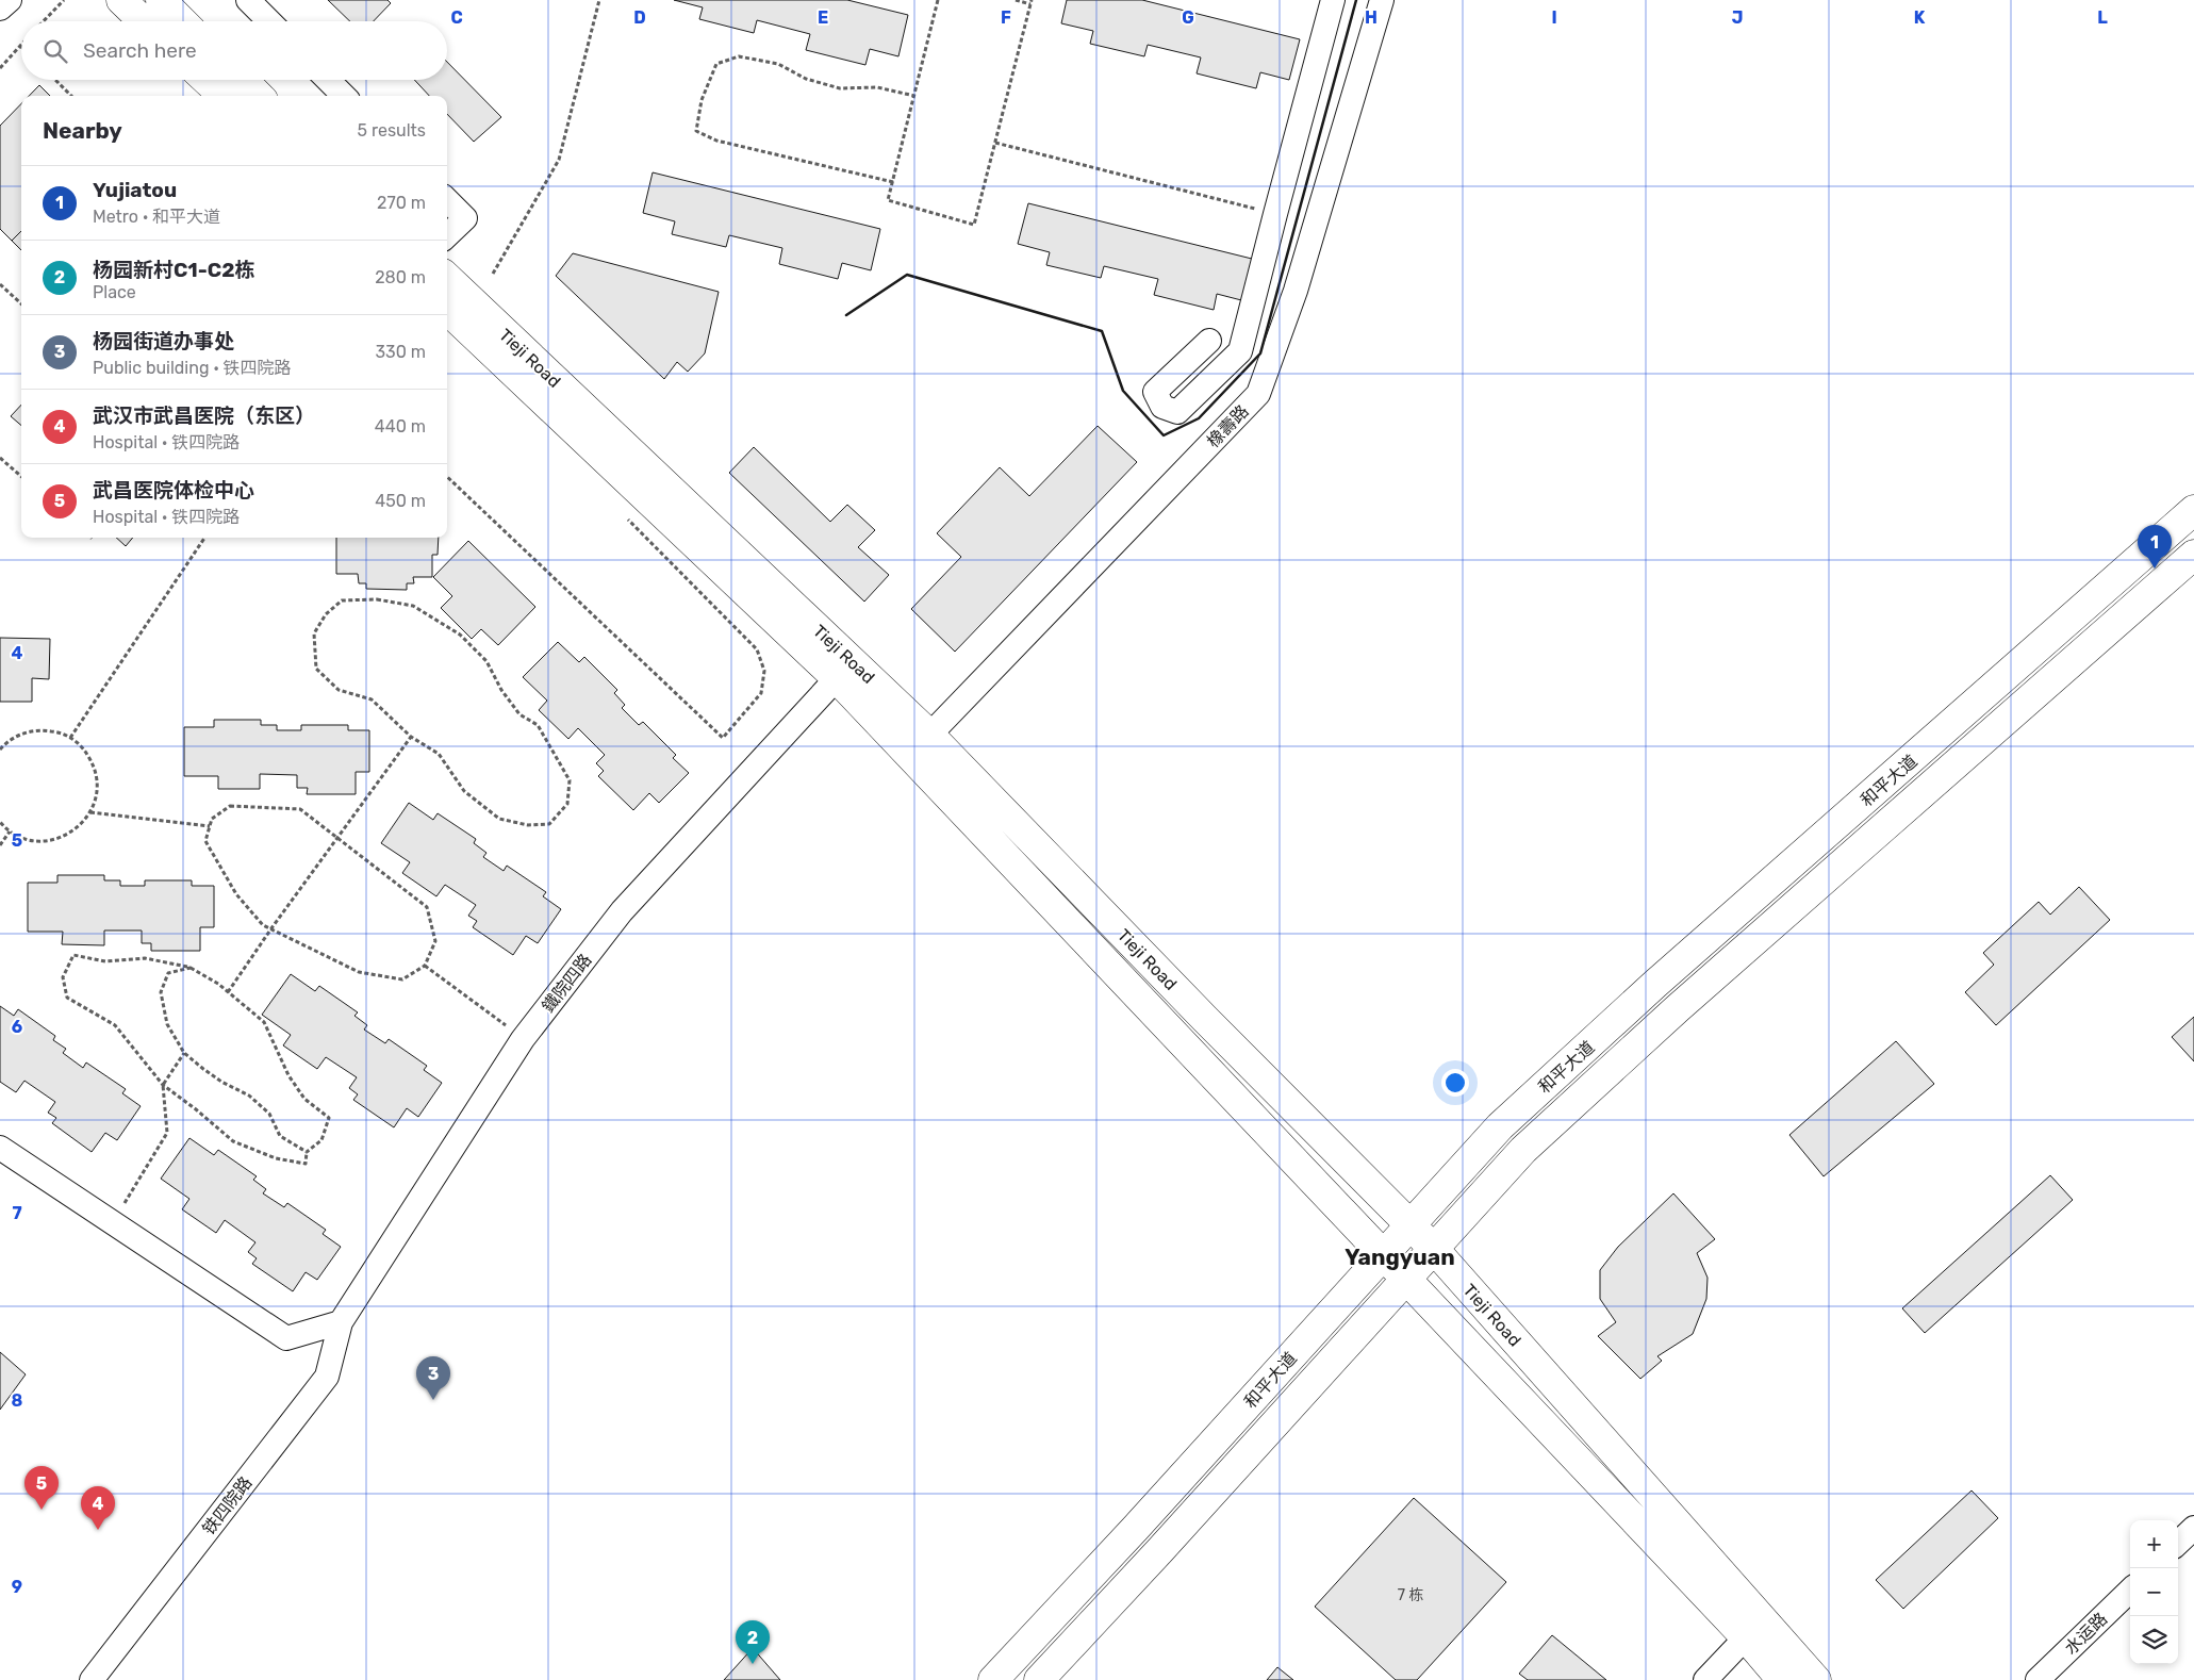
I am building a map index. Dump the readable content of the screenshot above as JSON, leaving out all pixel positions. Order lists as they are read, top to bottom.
{
  "streets": {
    "main road": ["Tieji Road", "和平大道"],
    "street": [
      "橡壽路",
      "鐵院四路",
      "铁四院路",
      "水运路"
    ]
  },
  "crossings": [
    ["Tieji Road", "橡壽路"],
    ["Tieji Road", "和平大道"],
    ["Tieji Road", "鐵院四路"],
    ["鐵院四路", "铁四院路"]
  ],
  "districts": ["Yangyuan"],
  "house_numbers": ["7 栋"],
  "page": {
    "search": "Search here",
    "heading": ["Nearby", "5 results"],
    "list": [
      {
        "mark": "1",
        "name": "Yujiatou",
        "note": "Metro · 和平大道",
        "value": "270 m"
      },
      {
        "mark": "2",
        "name": "杨园新村C1-C2栋",
        "note": "Place",
        "value": "280 m"
      },
      {
        "mark": "3",
        "name": "杨园街道办事处",
        "note": "Public building · 铁四院路",
        "value": "330 m"
      },
      {
        "mark": "4",
        "name": "武汉市武昌医院（东区）",
        "note": "Hospital · 铁四院路",
        "value": "440 m"
      },
      {
        "mark": "5",
        "name": "武昌医院体检中心",
        "note": "Hospital · 铁四院路",
        "value": "450 m"
      }
    ],
    "pins": [
      "1",
      "3",
      "5",
      "4",
      "2"
    ],
    "map_buttons": ["+", "−"]
  },
  "grid": {
    "columns": [
      "C",
      "D",
      "E",
      "F",
      "G",
      "H",
      "I",
      "J",
      "K",
      "L"
    ],
    "rows": [
      "4",
      "5",
      "6",
      "7",
      "8",
      "9"
    ]
  }
}
